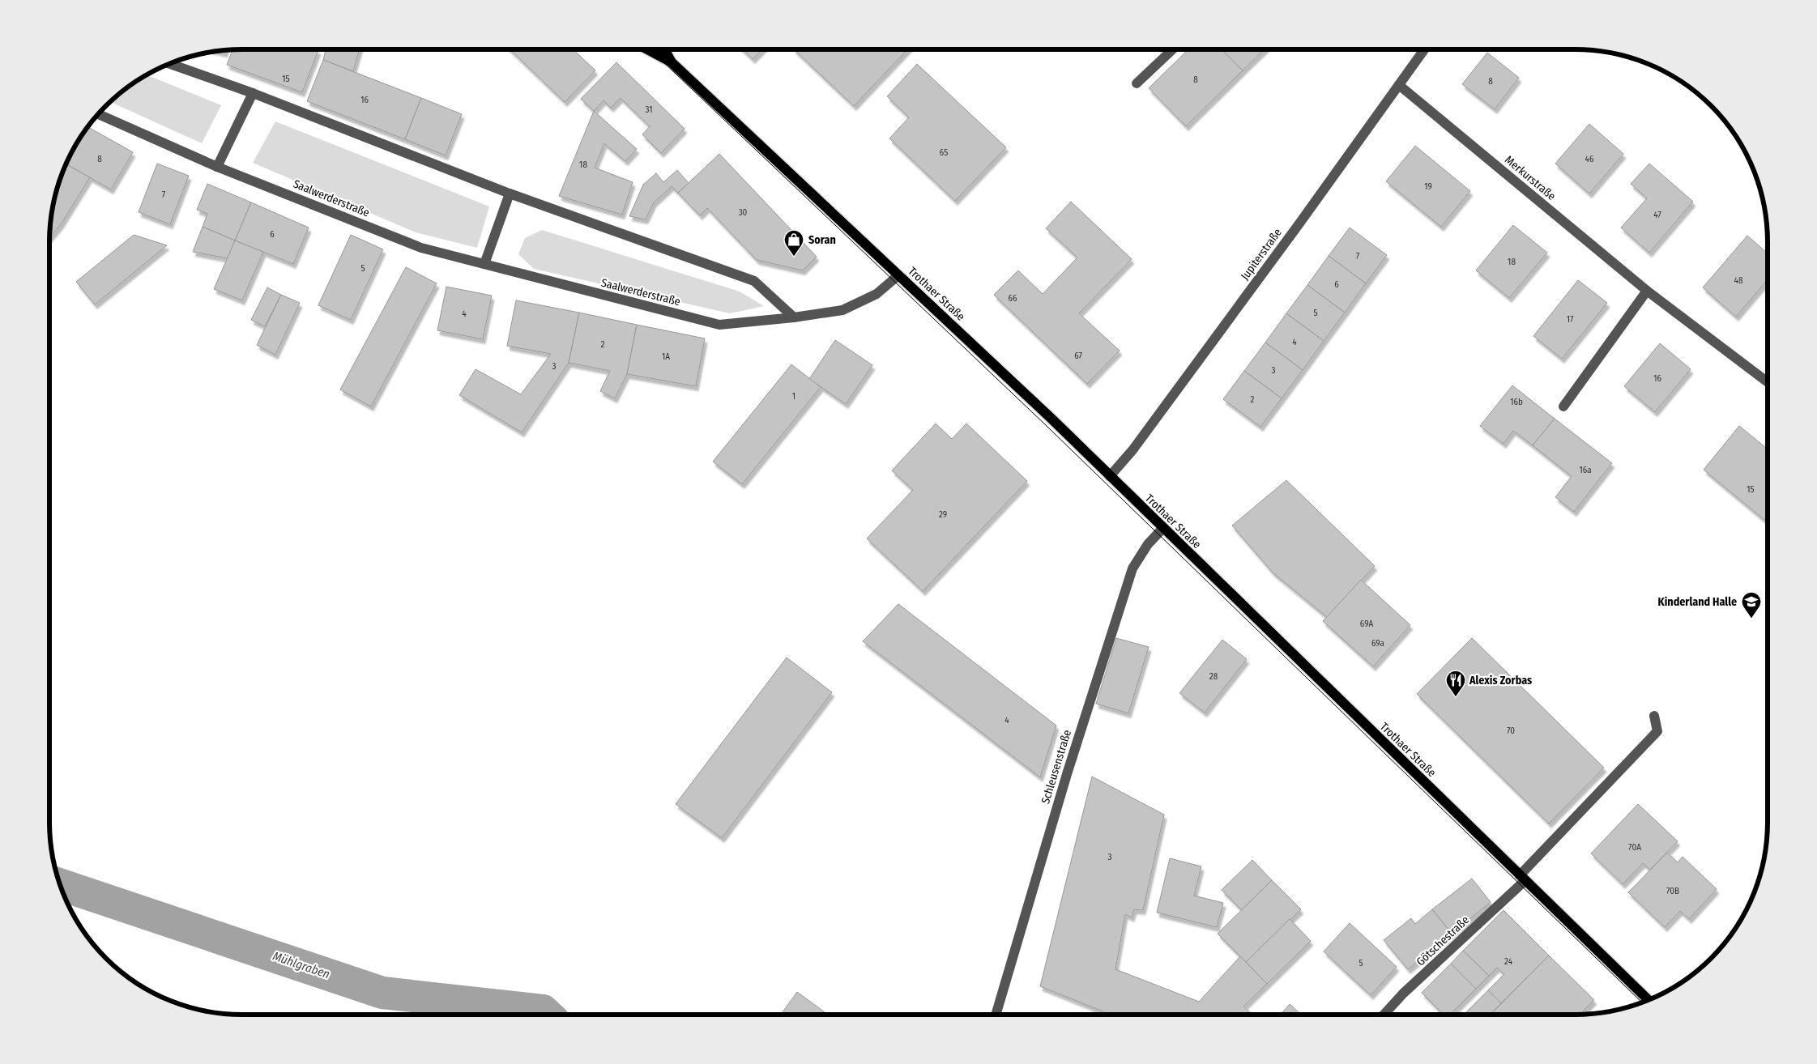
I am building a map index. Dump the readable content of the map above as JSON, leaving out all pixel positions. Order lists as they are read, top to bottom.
{
  "streets": {
    "main road": ["Trothaer Straße"],
    "street": [
      "Merkurstraße",
      "Saalwerderstraße",
      "Jupiterstraße",
      "Schleusenstraße",
      "Götschestraße"
    ]
  },
  "crossings": [
    ["Merkurstraße", "Jupiterstraße"],
    ["Saalwerderstraße", "Trothaer Straße"],
    ["Jupiterstraße", "Trothaer Straße"],
    ["Trothaer Straße", "Schleusenstraße"],
    ["Trothaer Straße", "Götschestraße"]
  ],
  "water": ["Mühlgraben"],
  "places": {
    "shop": ["Soran"],
    "school or university": ["Kinderland Halle"],
    "restaurant": ["Alexis Zorbas"]
  },
  "house_numbers": [
    "15",
    "8",
    "8",
    "16",
    "31",
    "65",
    "8",
    "46",
    "18",
    "19",
    "7",
    "30",
    "47",
    "6",
    "7",
    "18",
    "5",
    "48",
    "6",
    "66",
    "5",
    "4",
    "17",
    "4",
    "2",
    "67",
    "1A",
    "3",
    "3",
    "16",
    "1",
    "2",
    "16b",
    "16a",
    "15",
    "29",
    "69A",
    "69a",
    "28",
    "4",
    "70",
    "70A",
    "3",
    "70B",
    "24",
    "5"
  ]
}
